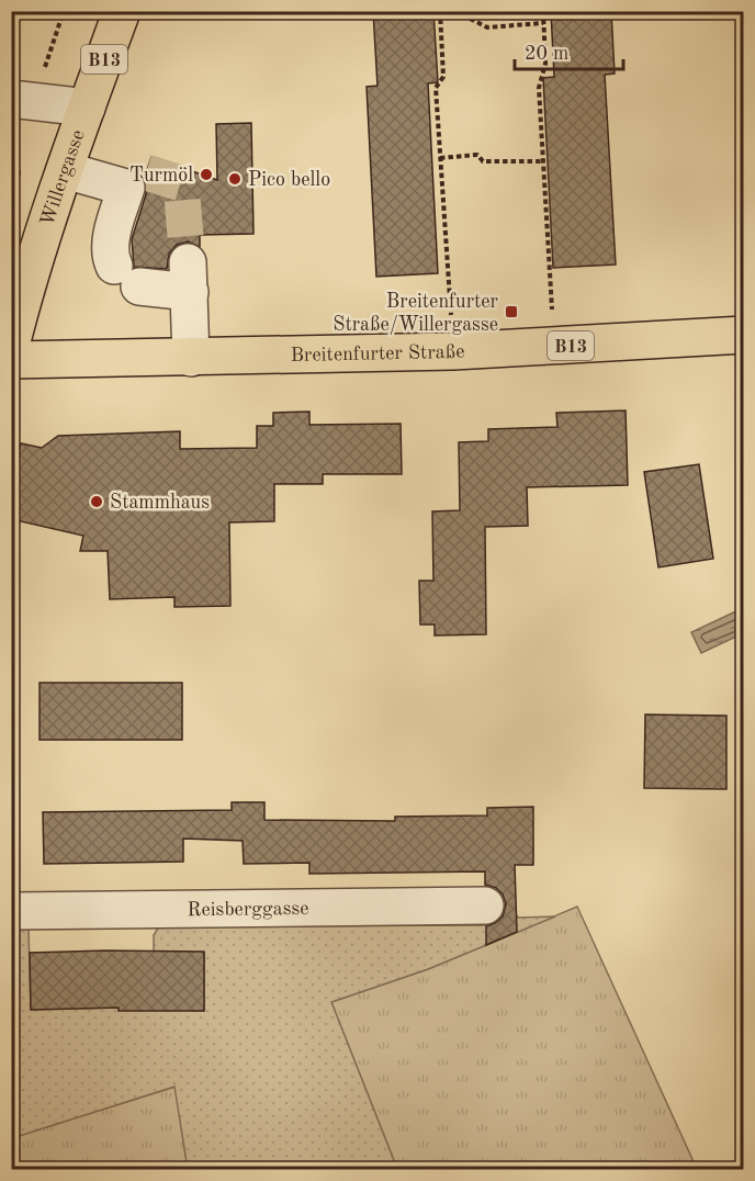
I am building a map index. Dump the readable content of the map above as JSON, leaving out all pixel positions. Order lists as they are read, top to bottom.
{
  "streets": {
    "main road": ["B13", "Willergasse", "Breitenfurter Straße"],
    "street": ["Reisberggasse"]
  },
  "places": {
    "other": ["Turmöl", "Pico bello", "Stammhaus"],
    "transit": ["Breitenfurter Straße/Willergasse"]
  },
  "scale_bar": "20 m"
}
